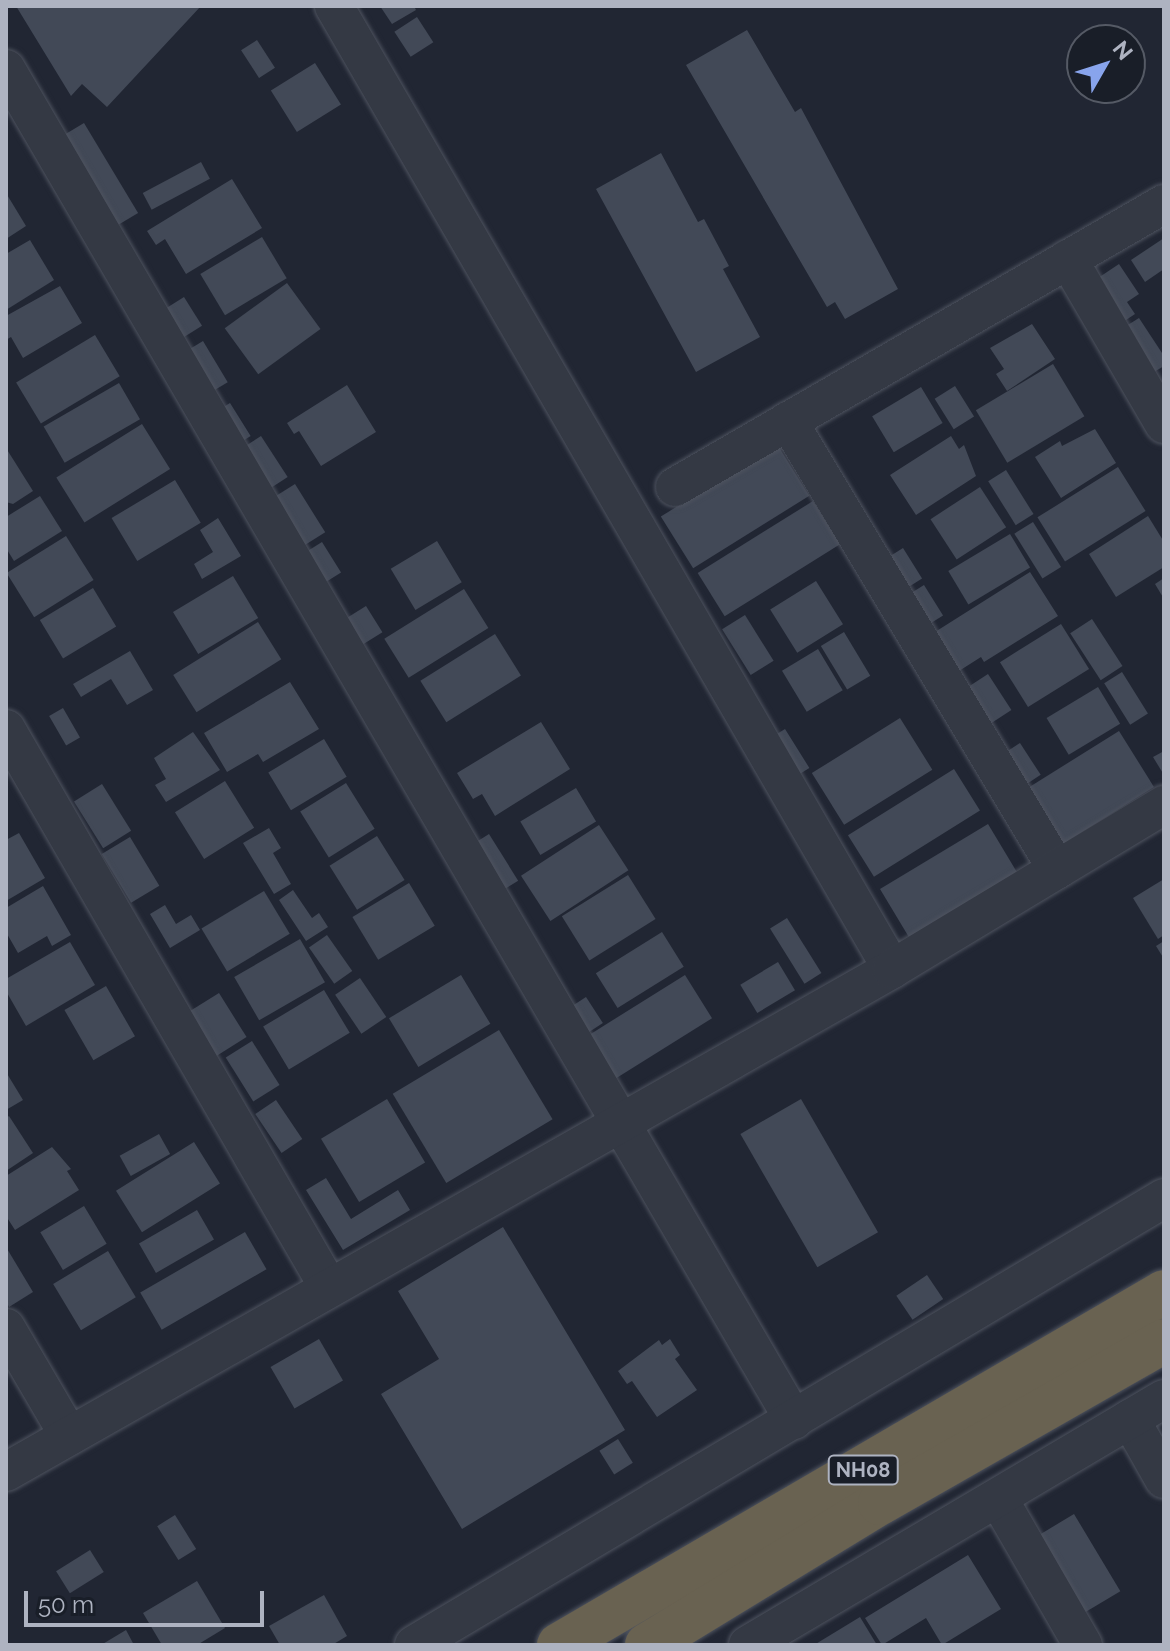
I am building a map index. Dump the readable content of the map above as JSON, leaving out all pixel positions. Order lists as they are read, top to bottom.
{
  "streets": {
    "highway": ["NH08"]
  },
  "scale_bar": "50 m",
  "north": "top right"
}
